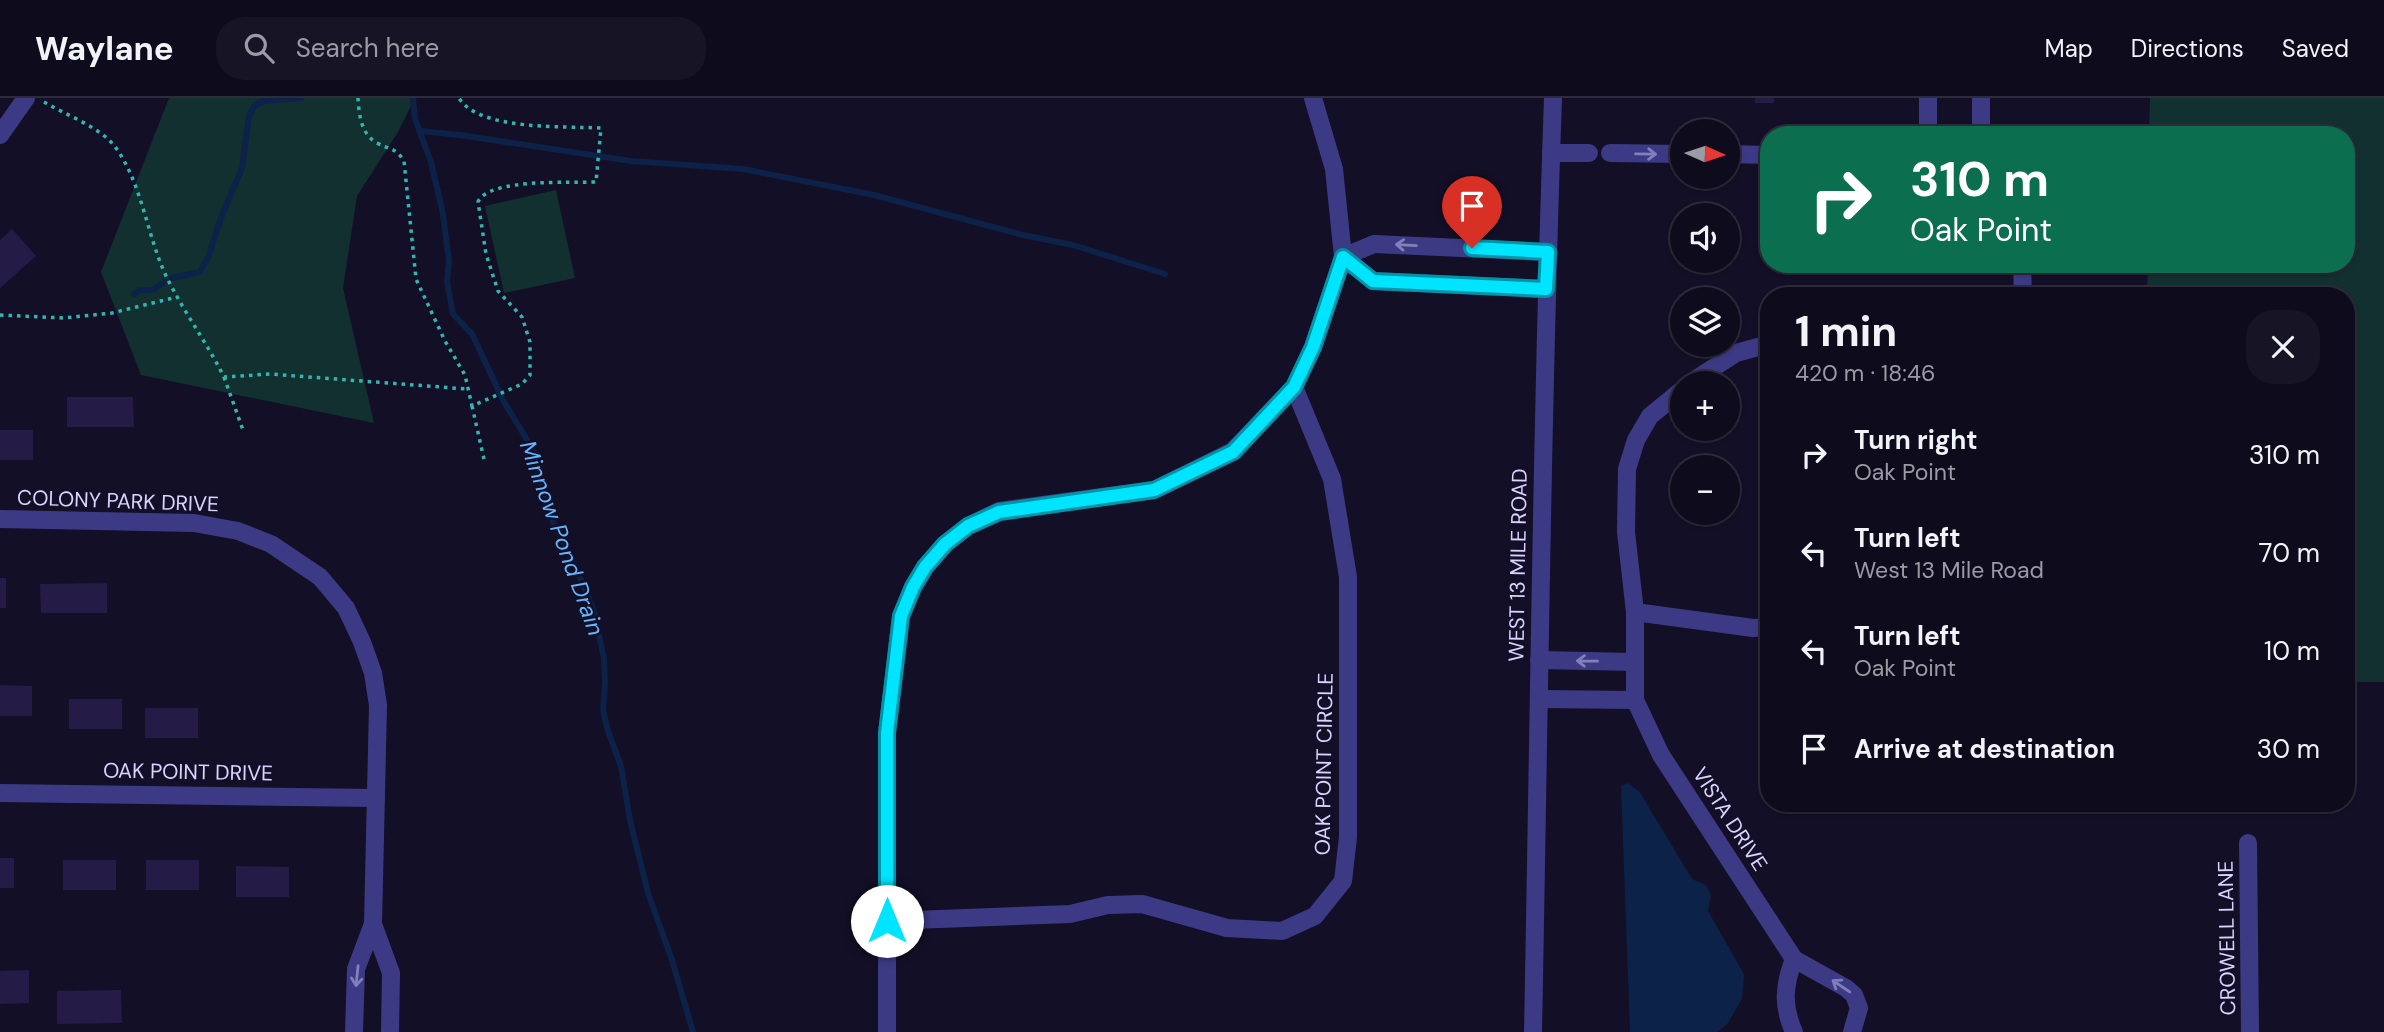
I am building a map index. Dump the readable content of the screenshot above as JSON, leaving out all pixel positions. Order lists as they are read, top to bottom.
{
  "streets": {
    "street": [
      "COLONY PARK DRIVE",
      "WEST 13 MILE ROAD",
      "OAK POINT CIRCLE",
      "OAK POINT DRIVE",
      "VISTA DRIVE",
      "CROWELL LANE"
    ]
  },
  "crossings": [
    ["COLONY PARK DRIVE", "OAK POINT DRIVE"]
  ],
  "water": ["Minnow Pond Drain"],
  "north": "right",
  "page": {
    "header": "Waylane",
    "search": "Search here",
    "nav": ["Map", "Directions", "Saved"],
    "map_buttons": ["+", "−"],
    "turn": ["310 m", "Oak Point"],
    "heading": ["1 min", "420 m · 18:46"],
    "list": [
      {
        "name": "Turn right",
        "note": "Oak Point",
        "value": "310 m"
      },
      {
        "name": "Turn left",
        "note": "West 13 Mile Road",
        "value": "70 m"
      },
      {
        "name": "Turn left",
        "note": "Oak Point",
        "value": "10 m"
      },
      {
        "name": "Arrive at destination",
        "value": "30 m"
      }
    ]
  }
}
